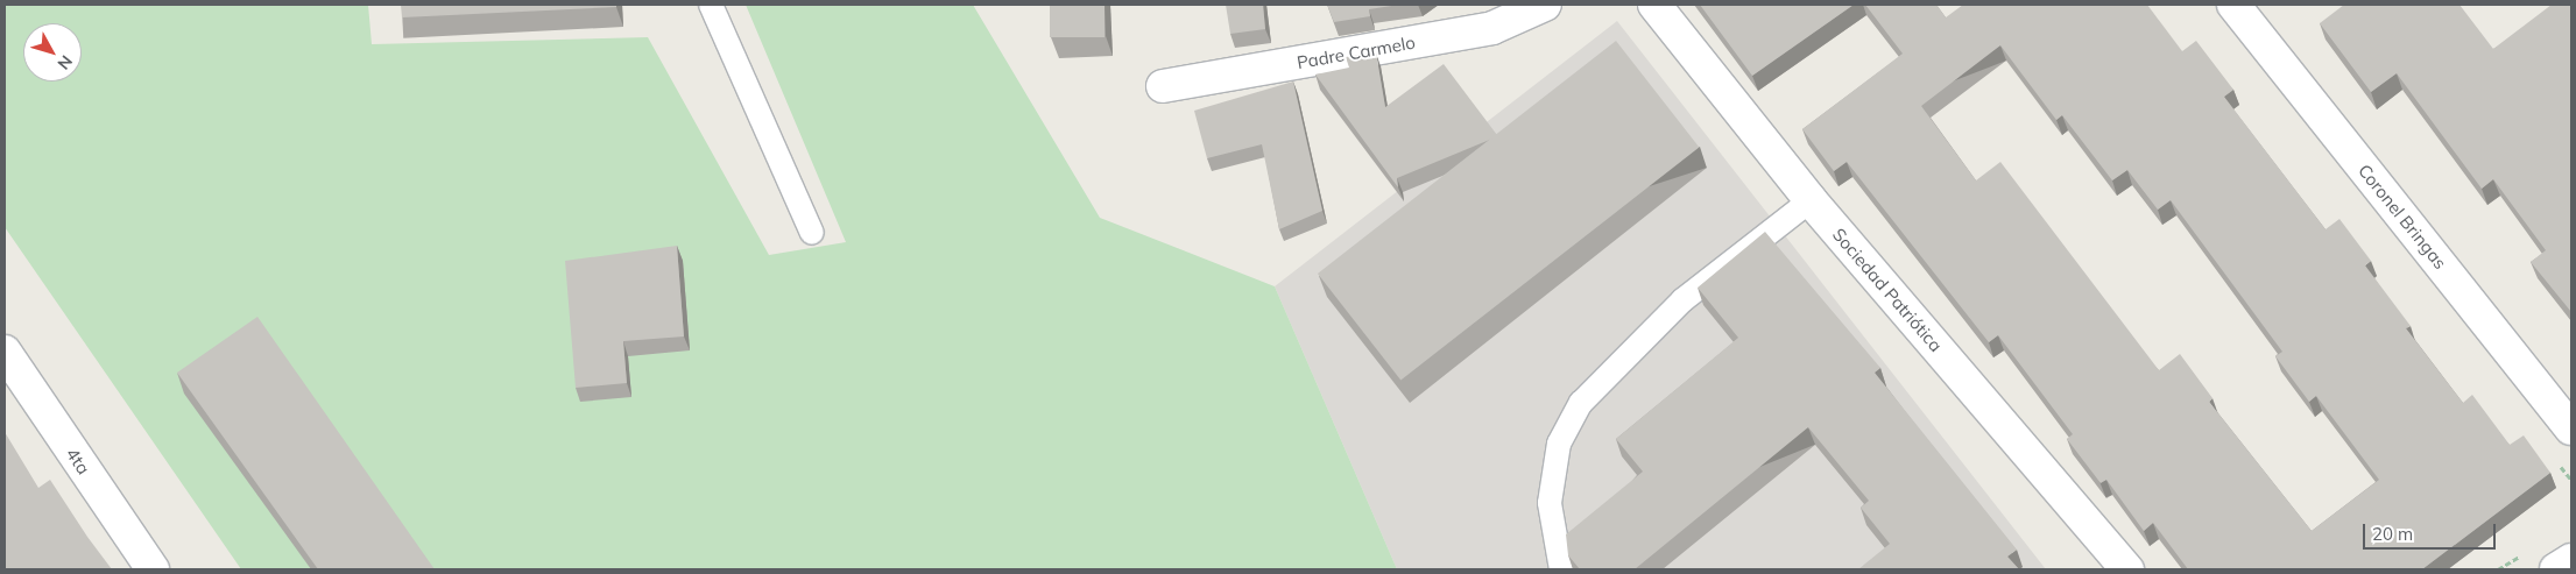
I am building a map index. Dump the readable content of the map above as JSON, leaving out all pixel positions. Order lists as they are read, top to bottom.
{
  "streets": {
    "street": [
      "Padre Carmelo",
      "Coronel Bringas",
      "Sociedad Patriótica",
      "4ta"
    ]
  },
  "scale_bar": "20 m",
  "north": "bottom right"
}
